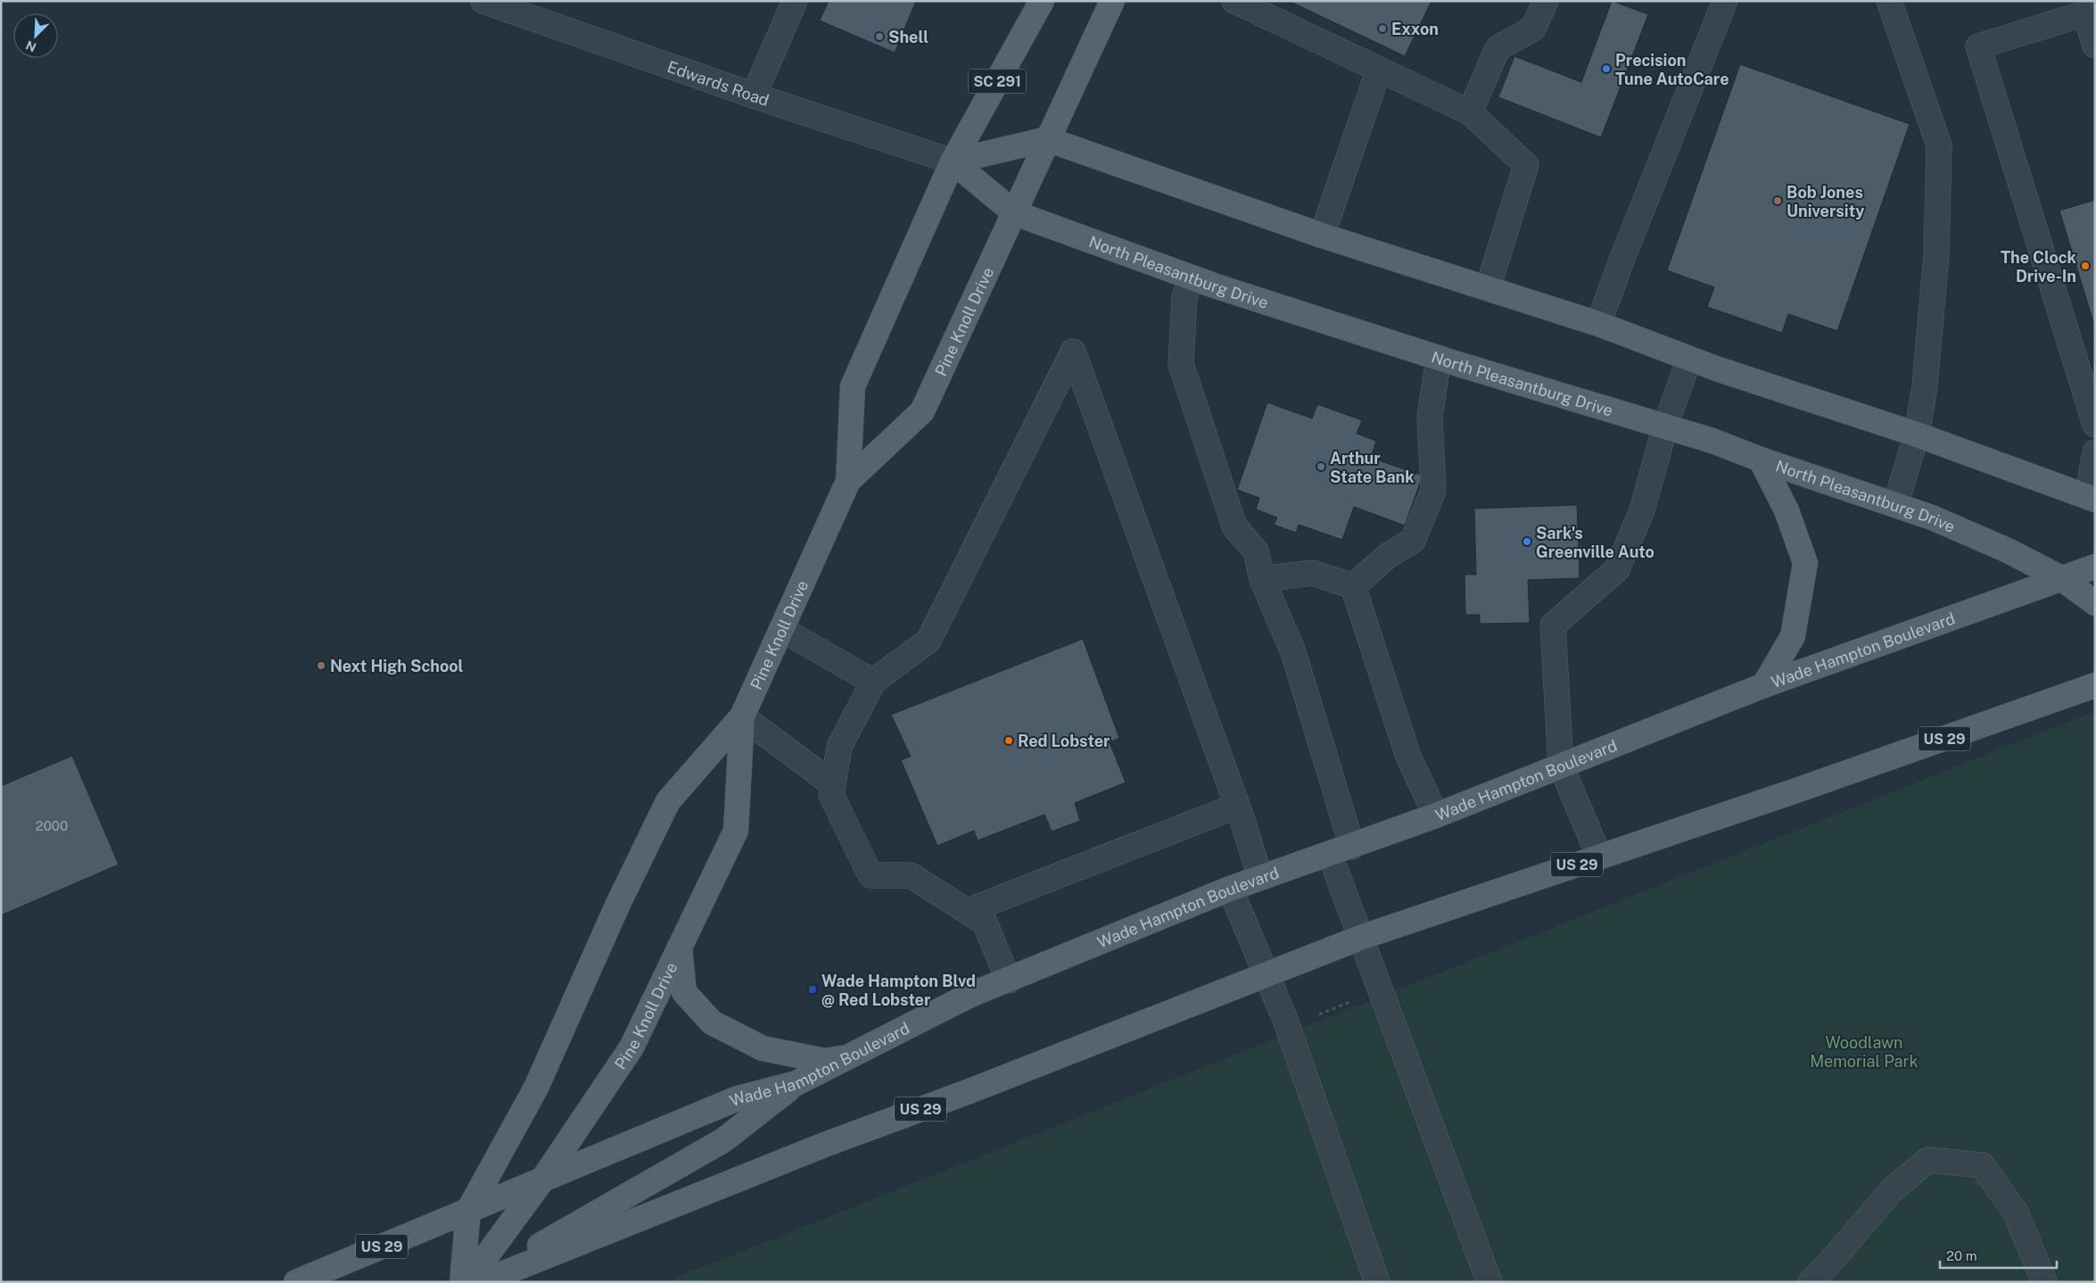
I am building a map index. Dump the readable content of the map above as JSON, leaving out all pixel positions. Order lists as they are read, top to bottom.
{
  "streets": {
    "main road": [
      "SC 291",
      "North Pleasantburg Drive",
      "Pine Knoll Drive",
      "Wade Hampton Boulevard",
      "US 29"
    ],
    "street": ["Edwards Road"]
  },
  "crossings": [
    ["SC 291", "Edwards Road"],
    ["SC 291", "North Pleasantburg Drive"],
    ["SC 291", "Pine Knoll Drive"],
    ["Edwards Road", "North Pleasantburg Drive"],
    ["Edwards Road", "Pine Knoll Drive"],
    ["North Pleasantburg Drive", "Pine Knoll Drive"],
    ["North Pleasantburg Drive", "Wade Hampton Boulevard"],
    ["Pine Knoll Drive", "Wade Hampton Boulevard"]
  ],
  "parks": ["Woodlawn Memorial Park"],
  "places": {
    "other": [
      "Exxon",
      "Shell",
      "Precision Tune AutoCare",
      "Bob Jones University",
      "The Clock Drive-In",
      "Arthur State Bank",
      "Sark's Greenville Auto",
      "Next High School",
      "Red Lobster"
    ],
    "transit": ["Wade Hampton Blvd @ Red Lobster"]
  },
  "house_numbers": ["2000"],
  "scale_bar": "20 m",
  "north": "bottom left"
}
